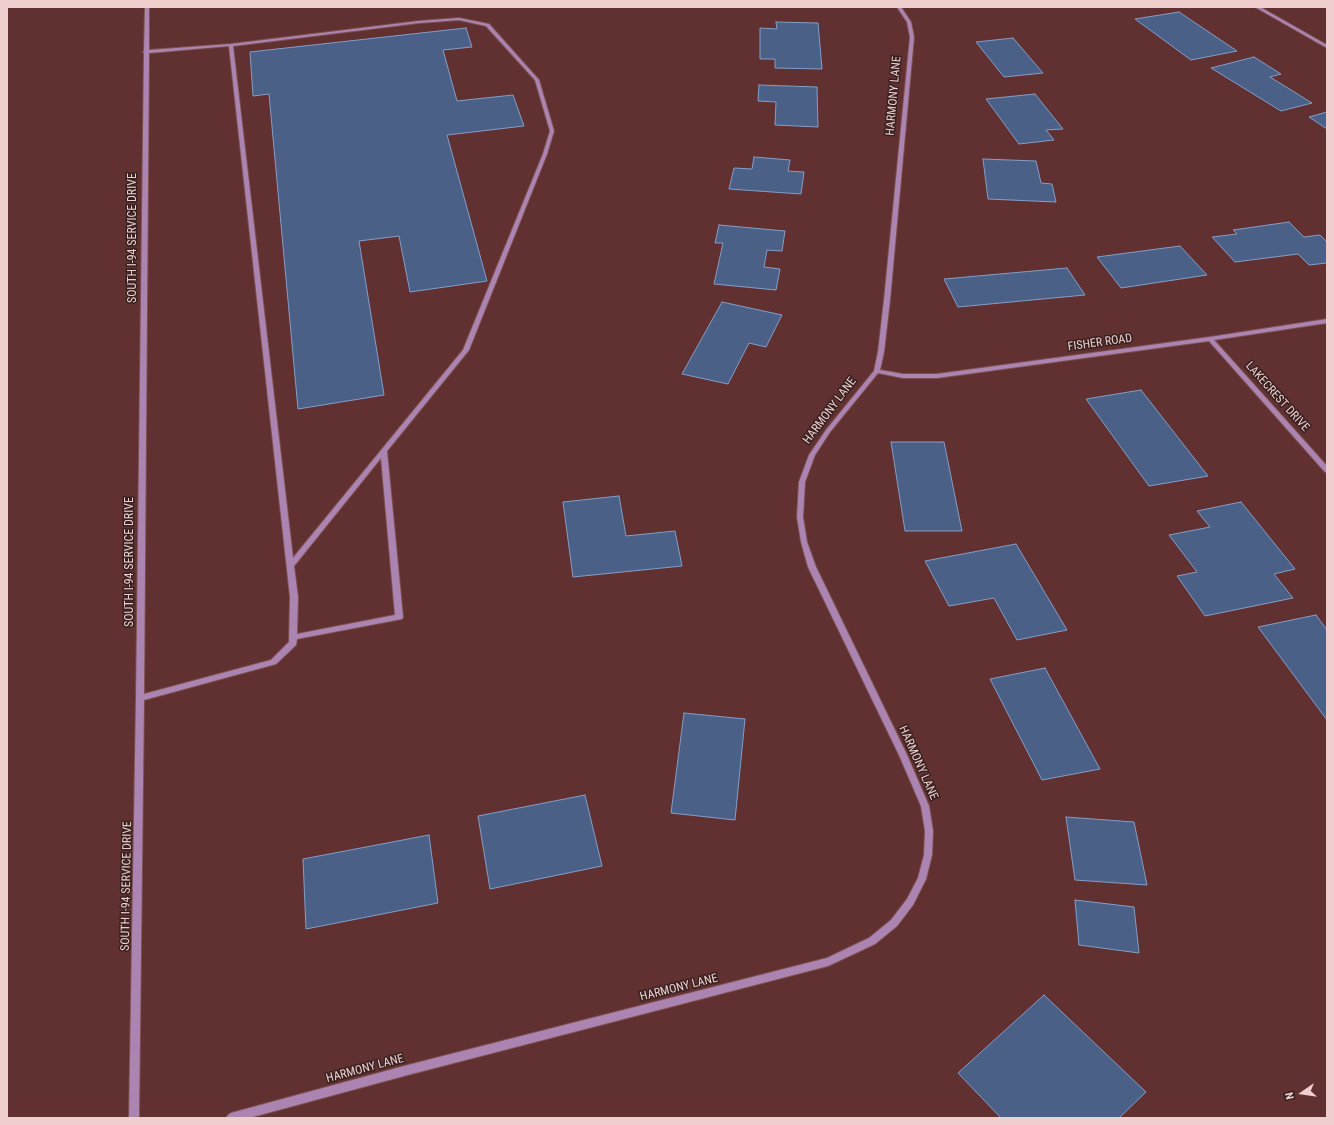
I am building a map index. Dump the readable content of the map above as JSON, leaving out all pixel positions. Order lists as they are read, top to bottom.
{
  "streets": {
    "street": [
      "HARMONY LANE",
      "SOUTH I-94 SERVICE DRIVE",
      "FISHER ROAD",
      "LAKECREST DRIVE"
    ]
  },
  "crossings": [
    ["HARMONY LANE", "FISHER ROAD"],
    ["FISHER ROAD", "LAKECREST DRIVE"]
  ],
  "north": "left"
}
